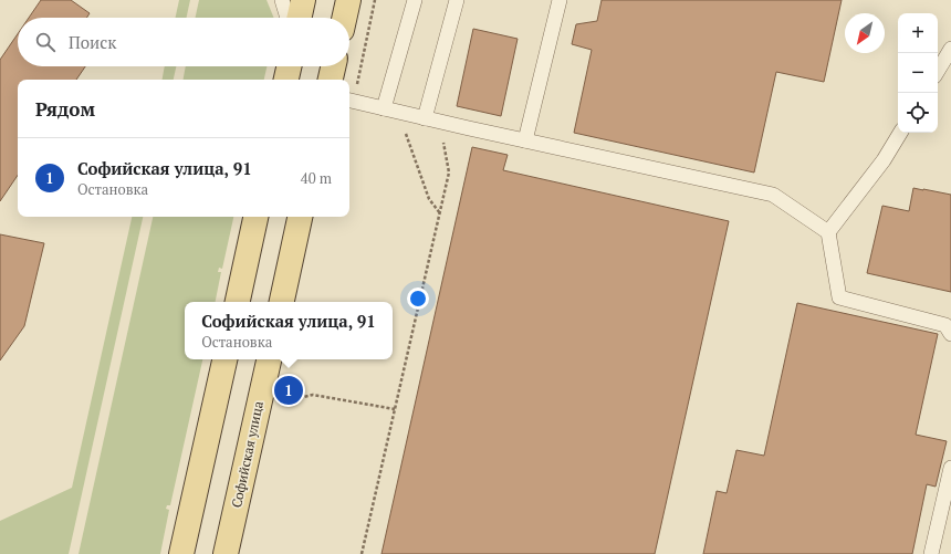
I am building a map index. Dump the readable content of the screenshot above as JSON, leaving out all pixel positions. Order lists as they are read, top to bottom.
{
  "streets": {
    "main road": ["Софийская улица"]
  },
  "north": "bottom left",
  "page": {
    "map_buttons": ["+", "−"],
    "search": "Поиск",
    "heading": "Рядом",
    "list": [
      {
        "mark": "1",
        "name": "Софийская улица, 91",
        "note": "Остановка",
        "value": "40 m"
      }
    ],
    "popup": ["Софийская улица, 91", "Остановка"],
    "pins": "1"
  }
}
